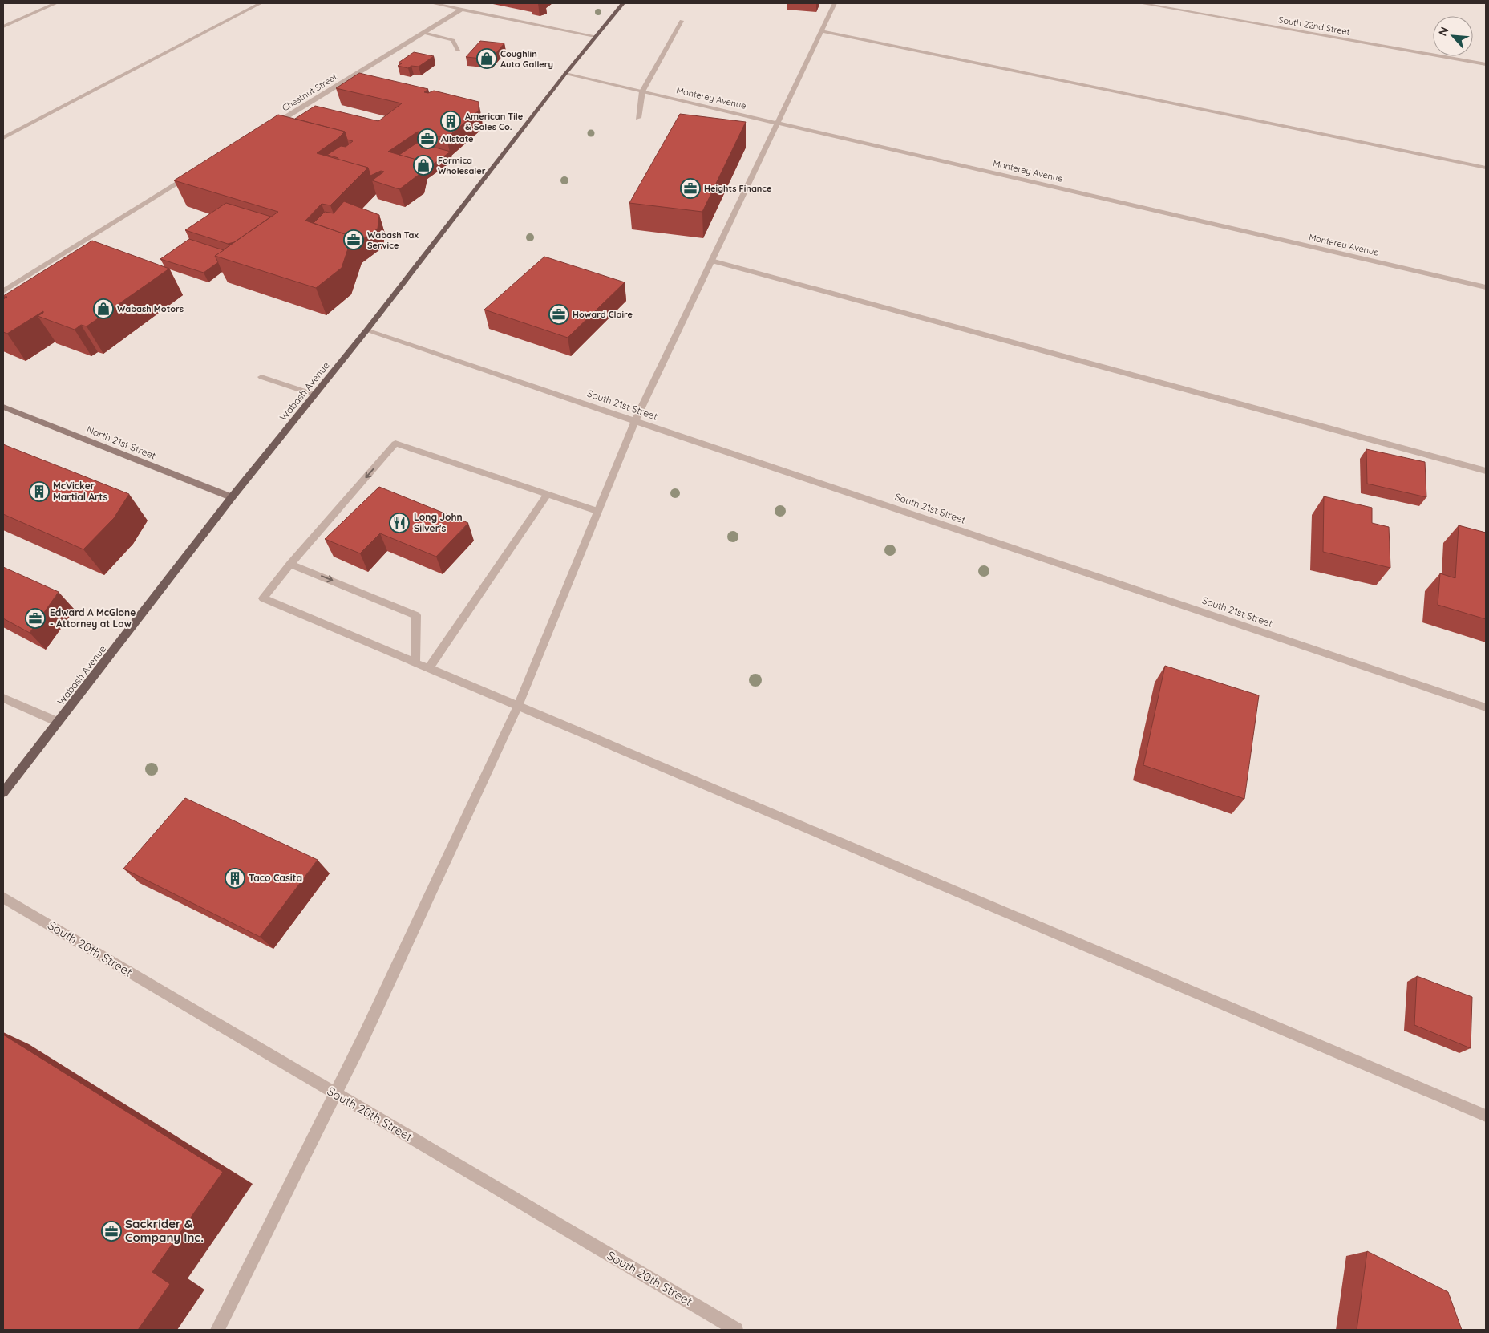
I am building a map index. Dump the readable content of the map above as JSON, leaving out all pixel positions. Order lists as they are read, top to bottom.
{
  "streets": {
    "main road": ["Wabash Avenue"],
    "street": [
      "South 22nd Street",
      "Chestnut Street",
      "Monterey Avenue",
      "South 21st Street",
      "North 21st Street",
      "South 20th Street"
    ]
  },
  "crossings": [
    ["Monterey Avenue", "Wabash Avenue"],
    ["Wabash Avenue", "South 21st Street"],
    ["Wabash Avenue", "North 21st Street"]
  ],
  "places": {
    "shop": ["Coughlin Auto Gallery", "Formica Wholesaler", "Wabash Motors"],
    "building": ["American Tile & Sales Co.", "McVicker Martial Arts", "Taco Casita"],
    "office": [
      "Allstate",
      "Heights Finance",
      "Wabash Tax Service",
      "Howard Claire",
      "Edward A McGlone - Attorney at Law",
      "Sackrider & Company Inc."
    ],
    "restaurant": ["Long John Silver's"]
  },
  "north": "top left"
}
